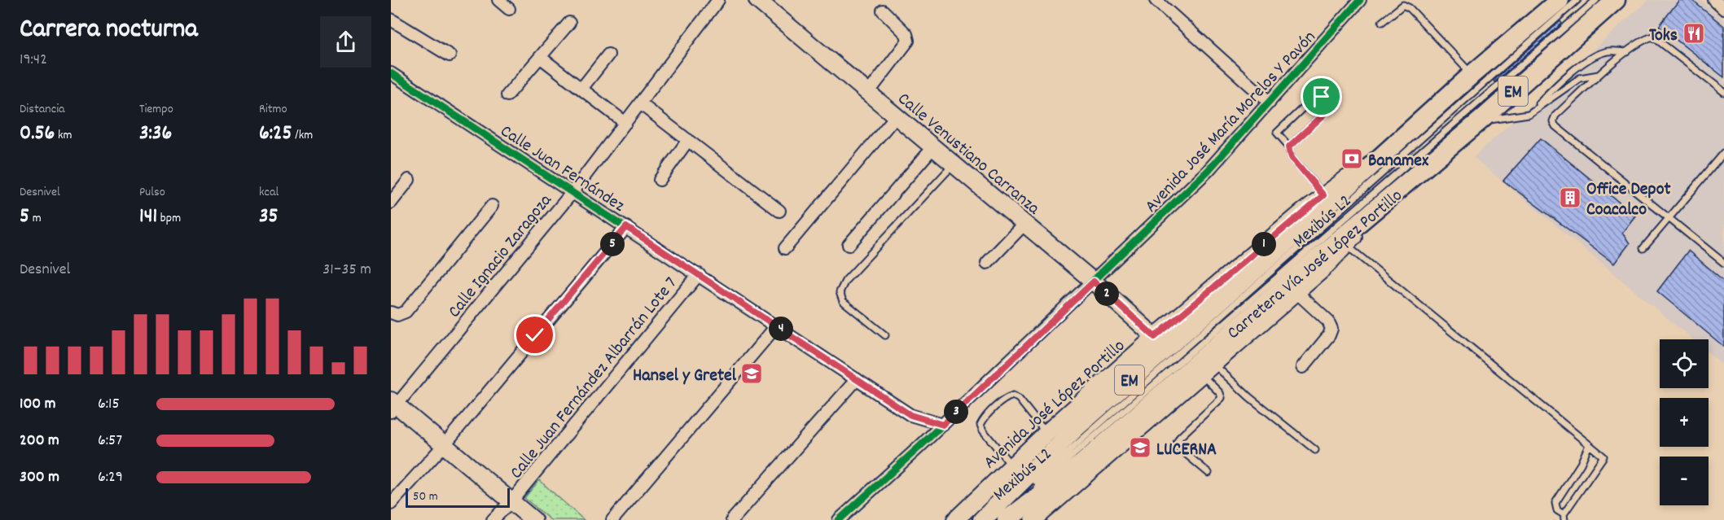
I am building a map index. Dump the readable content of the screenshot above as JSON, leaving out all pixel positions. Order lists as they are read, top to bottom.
{
  "streets": {
    "main road": [
      "EM",
      "Calle Venustiano Carranza",
      "Carretera Vía José López Portillo",
      "Avenida José López Portillo"
    ],
    "street": [
      "Avenida José María Morelos Y Pavón",
      "Calle Juan Fernández",
      "Calle Ignacio Zaragoza",
      "Calle Juan Fernández Albarrán Lote 7"
    ],
    "lane": ["Mexibús L2"]
  },
  "crossings": [
    ["Avenida José María Morelos Y Pavón", "Calle Venustiano Carranza"],
    ["Avenida José María Morelos Y Pavón", "Calle Juan Fernández"],
    ["Calle Venustiano Carranza", "Avenida José López Portillo"],
    ["Calle Juan Fernández", "Calle Ignacio Zaragoza"],
    ["Calle Juan Fernández", "Calle Juan Fernández Albarrán Lote 7"],
    ["Carretera Vía José López Portillo", "Avenida José López Portillo"]
  ],
  "places": {
    "restaurant": ["Toks"],
    "bank": ["Banamex"],
    "building": ["Office Depot Coacalco"],
    "school or university": ["Hansel y Gretel", "LUCERNA"]
  },
  "scale_bar": "50 m",
  "page": {
    "heading": ["Carrera nocturna", "19:42"],
    "stats": [
      ["Distancia", "0.56 km"],
      ["Tiempo", "3:36"],
      ["Ritmo", "6:25 /km"],
      ["Desnivel", "5 m"],
      ["Pulso", "141 bpm"],
      ["kcal", "35"]
    ],
    "pins": [
      "1",
      "5",
      "2",
      "4",
      "3"
    ],
    "chart": ["Desnivel", "31–35 m"],
    "map_buttons": ["+", "−"],
    "list": [
      {
        "name": "100 m",
        "note": "6:15"
      },
      {
        "name": "200 m",
        "note": "6:57"
      },
      {
        "name": "300 m",
        "note": "6:29"
      }
    ],
    "scale": "50 m"
  }
}
